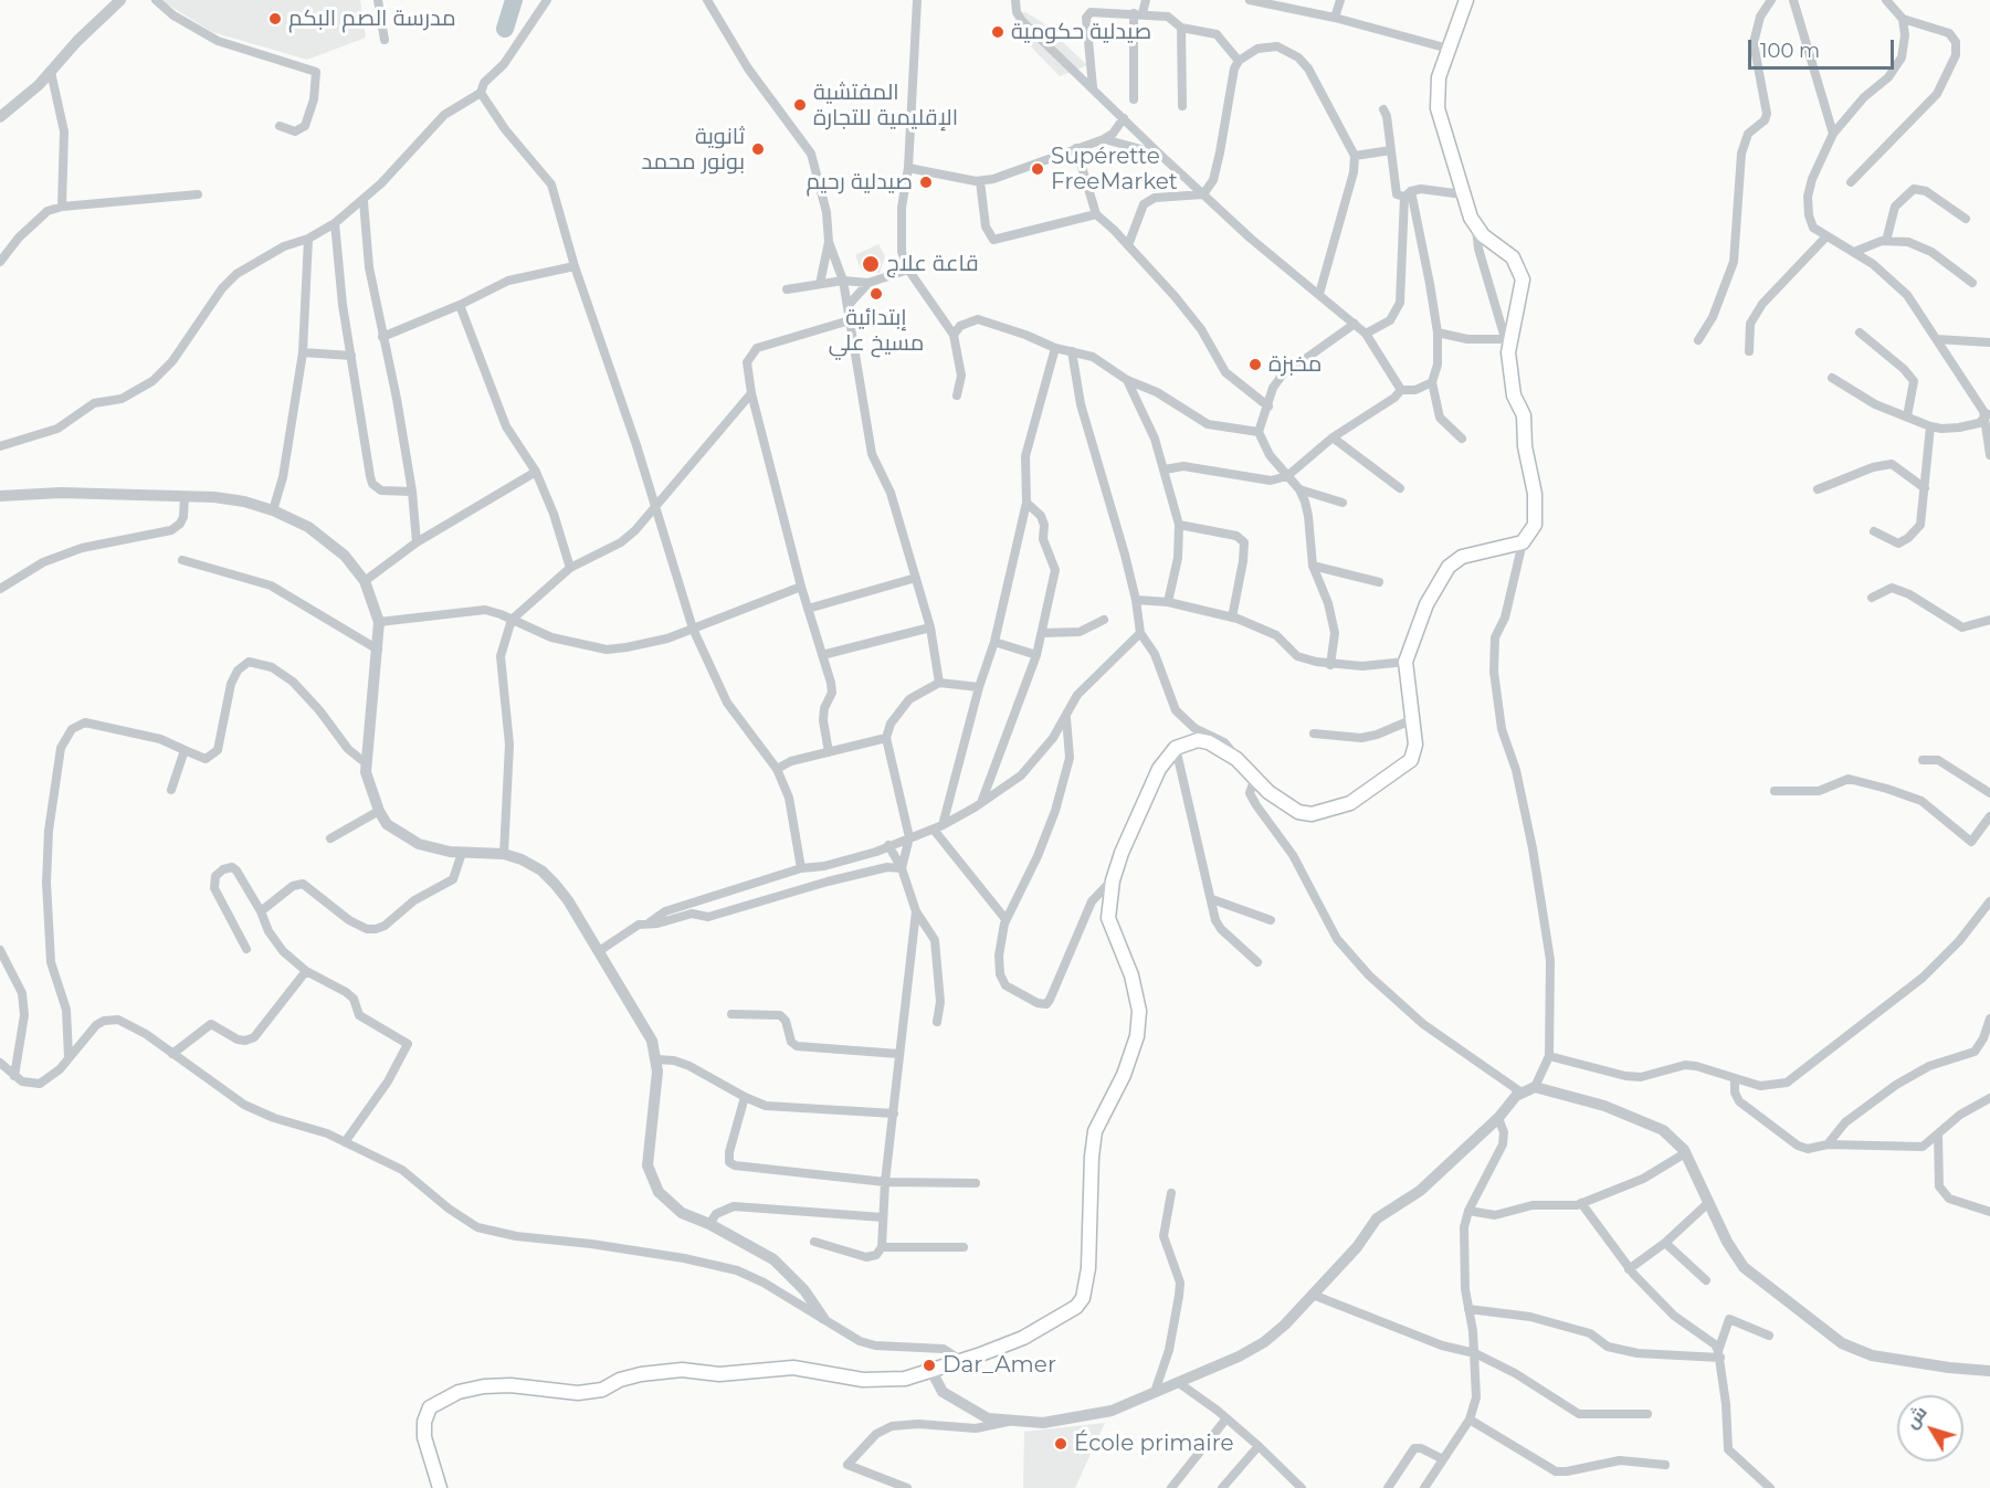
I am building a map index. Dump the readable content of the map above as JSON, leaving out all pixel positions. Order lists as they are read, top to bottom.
{
  "places": [
    "مدرسة الصم البكم",
    "صيدلية حكومية",
    "المفتشية الإقليمية للتجارة",
    "ثانوية بونور محمد",
    "Supérette FreeMarket",
    "صيدلية رحيم",
    "قاعة علاج",
    "إبتدائية مسيخ علي",
    "مخبزة",
    "Dar_Amer",
    "École primaire"
  ],
  "scale_bar": "100 m",
  "north": "top left"
}
